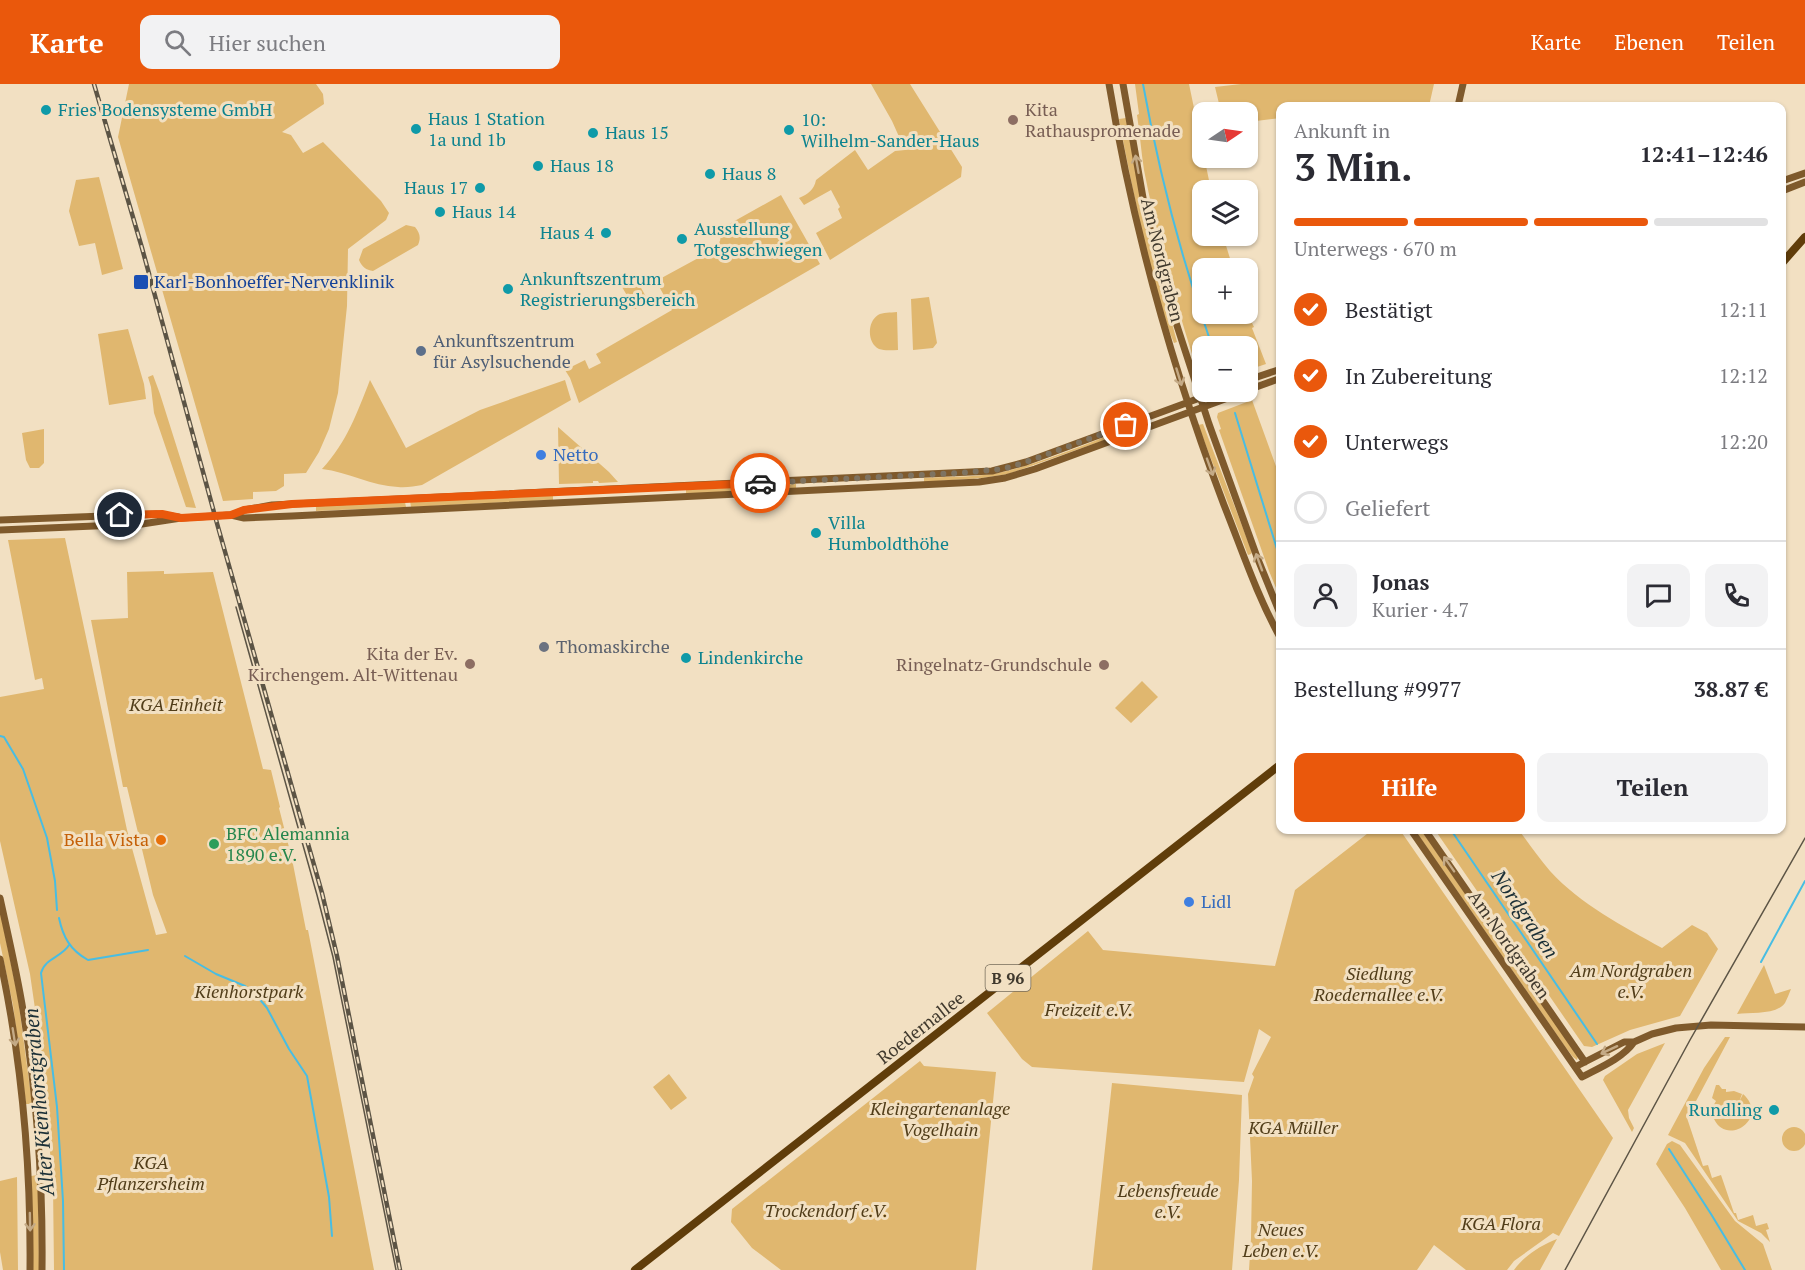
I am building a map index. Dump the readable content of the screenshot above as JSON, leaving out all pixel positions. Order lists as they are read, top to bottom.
{
  "streets": {
    "main road": ["Am Nordgraben", "B 96", "Roedernallee"]
  },
  "water": ["Nordgraben", "Alter Kienhorstgraben"],
  "parks": [
    "KGA Einheit",
    "Am Nordgraben e.V.",
    "Siedlung Roedernallee e.V.",
    "Kienhorstpark",
    "Freizeit e.V.",
    "Kleingartenanlage Vogelhain",
    "KGA Müller",
    "KGA Pflanzersheim",
    "Lebensfreude e.V.",
    "Trockendorf e.V.",
    "KGA Flora",
    "Neues Leben e.V."
  ],
  "places": {
    "other": [
      "Fries Bodensysteme GmbH",
      "Kita Rathauspromenade",
      "Haus 1 Station 1a und 1b",
      "10: Wilhelm-Sander-Haus",
      "Haus 15",
      "Haus 18",
      "Haus 8",
      "Haus 17",
      "Haus 14",
      "Haus 4",
      "Ausstellung Totgeschwiegen",
      "Ankunftszentrum Registrierungsbereich",
      "Ankunftszentrum für Asylsuchende",
      "Netto",
      "Villa Humboldthöhe",
      "Thomaskirche",
      "Lindenkirche",
      "Kita der Ev. Kirchengem. Alt-Wittenau",
      "Ringelnatz-Grundschule",
      "Bella Vista",
      "BFC Alemannia 1890 e.V.",
      "Lidl",
      "Rundling"
    ],
    "transit": ["Karl-Bonhoeffer-Nervenklinik"]
  },
  "north": "right",
  "page": {
    "header": "Karte",
    "search": "Hier suchen",
    "nav": ["Karte", "Ebenen", "Teilen"],
    "map_buttons": ["+", "−"],
    "heading": ["3 Min.", "Ankunft in", "12:41–12:46"],
    "panel": [
      "Jonas",
      "Kurier · 4.7",
      "Bestellung #9977",
      "38.87 €"
    ],
    "bar": "Unterwegs · 670 m",
    "list": [
      ["Bestätigt", "12:11"],
      ["In Zubereitung", "12:12"],
      ["Unterwegs", "12:20"],
      "Geliefert"
    ],
    "buttons": ["Hilfe", "Teilen"]
  }
}
